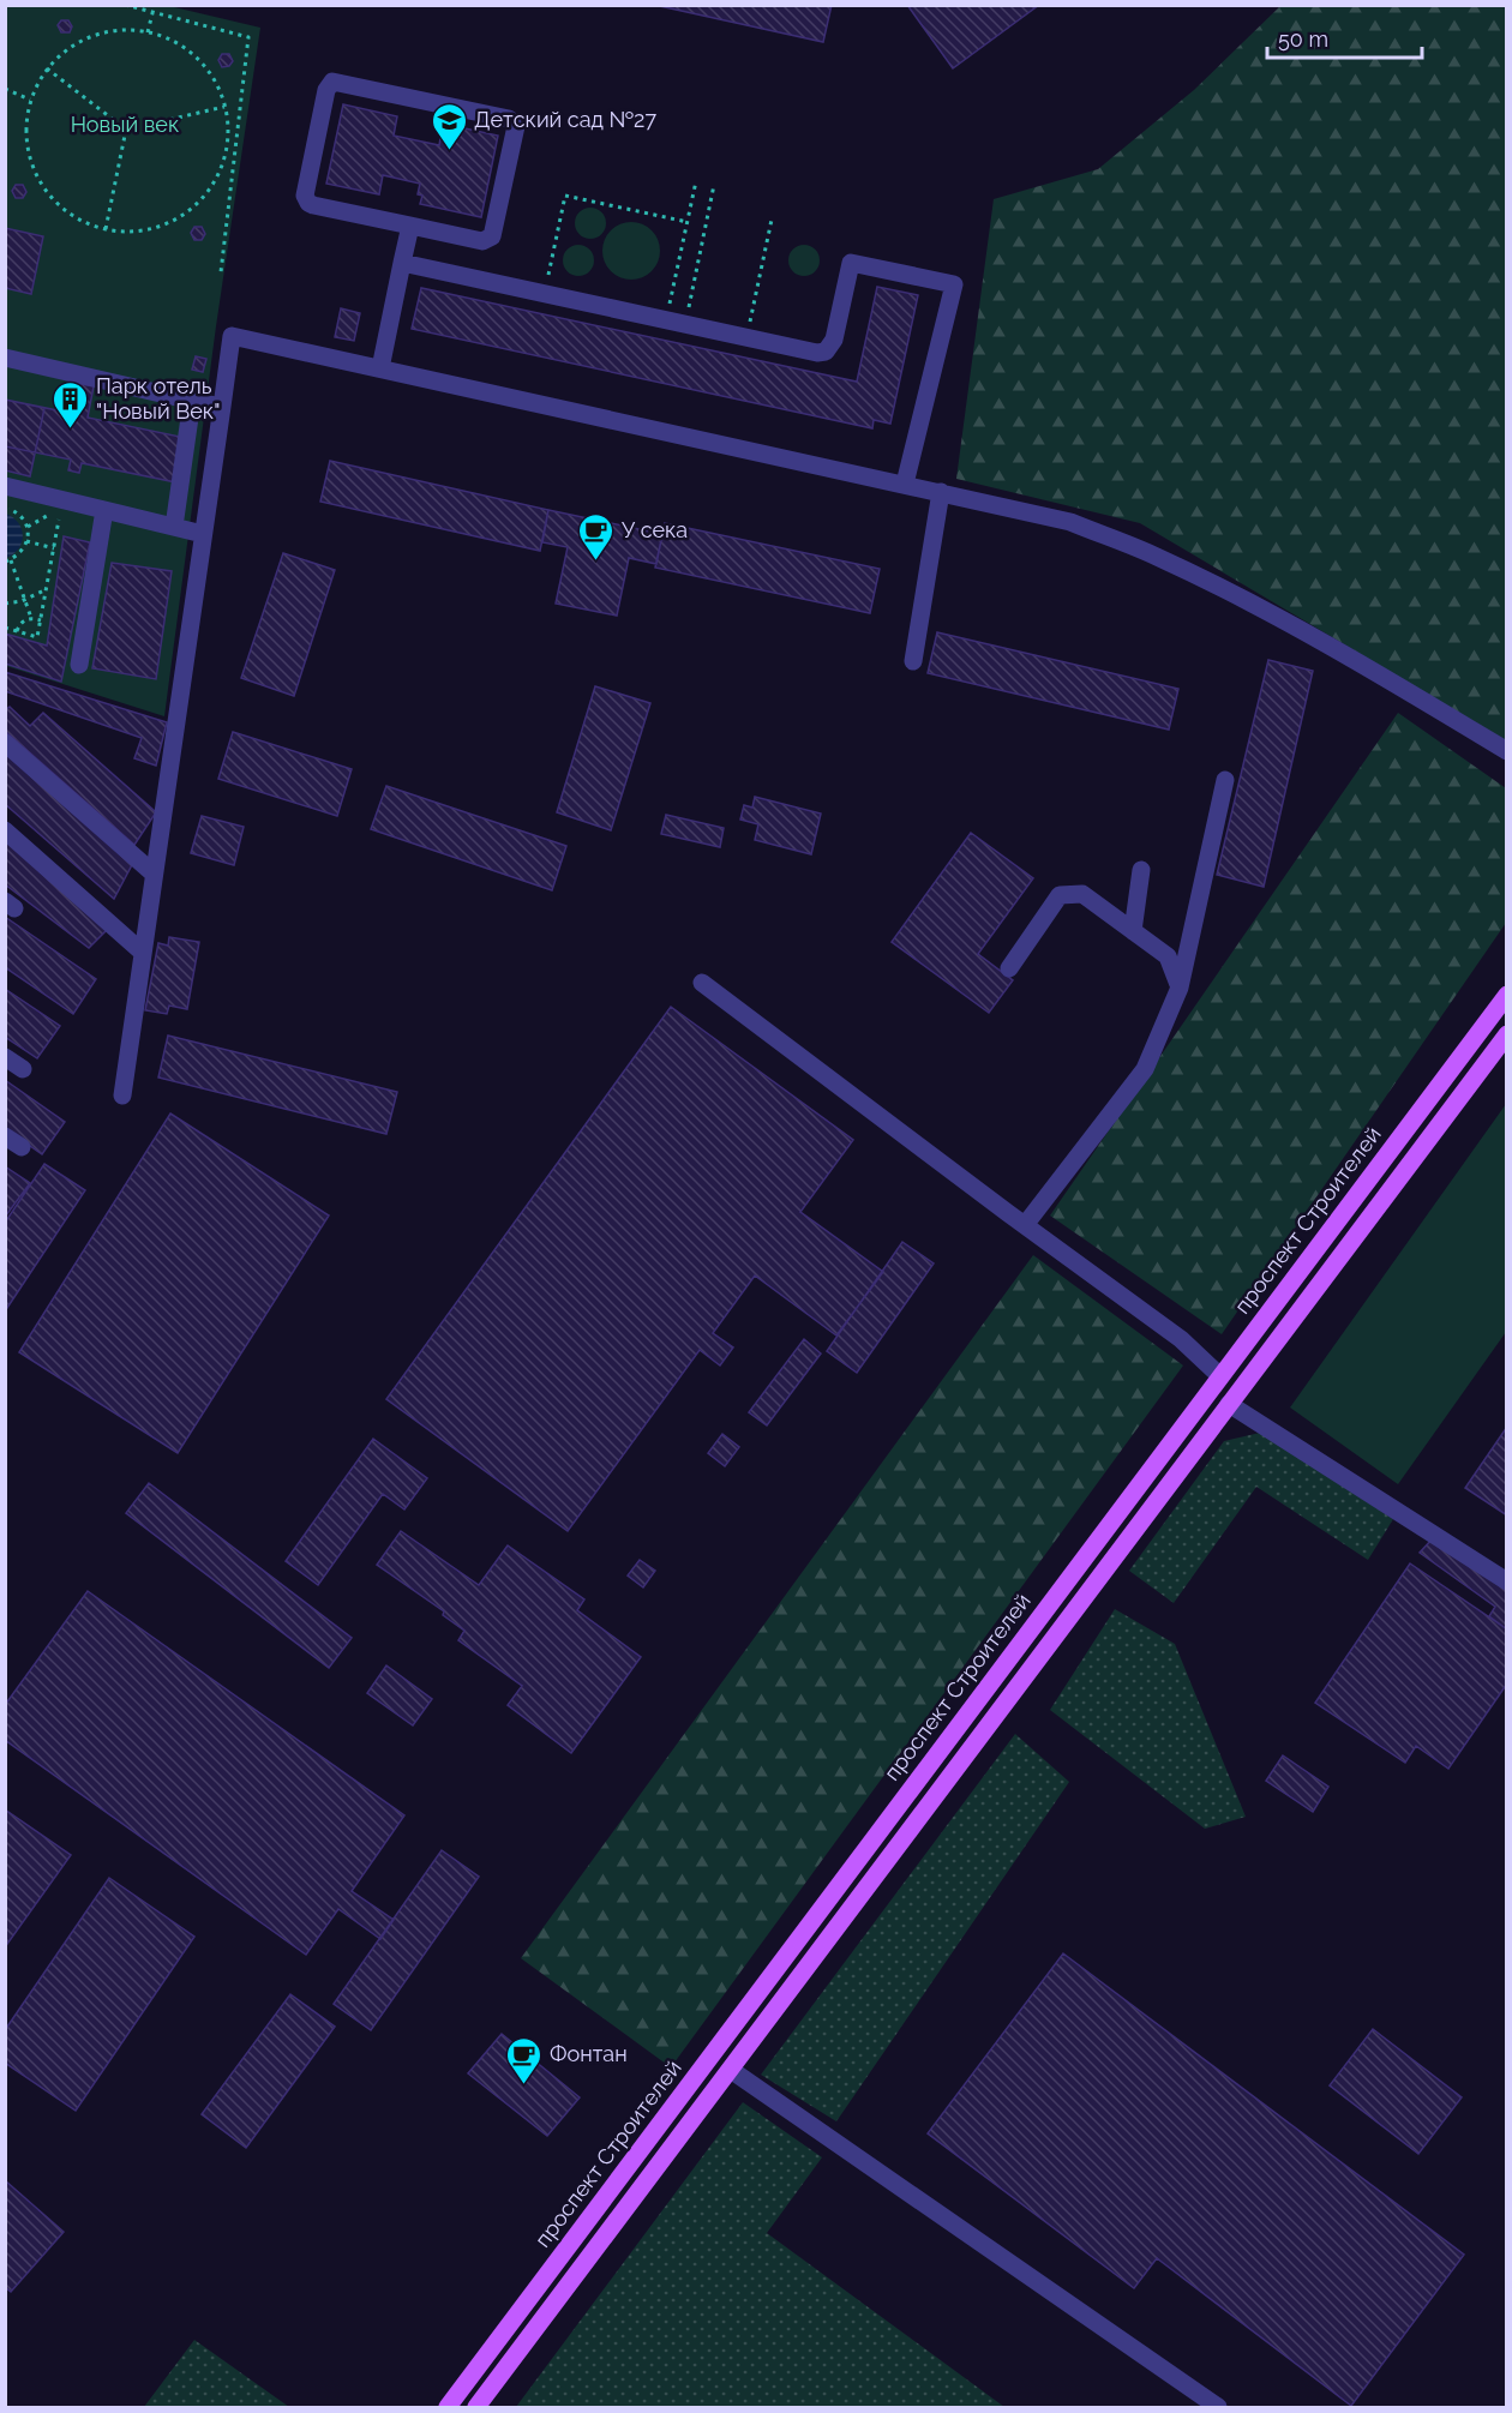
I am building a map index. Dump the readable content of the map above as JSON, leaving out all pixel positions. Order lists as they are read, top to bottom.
{
  "streets": {
    "main road": ["проспект Строителей"]
  },
  "parks": ["Новый век"],
  "places": {
    "school or university": ["Детский сад №27"],
    "building": ["Парк отель \"Новый Век\""],
    "cafe": ["У сека", "Фонтан"]
  },
  "scale_bar": "50 m"
}
